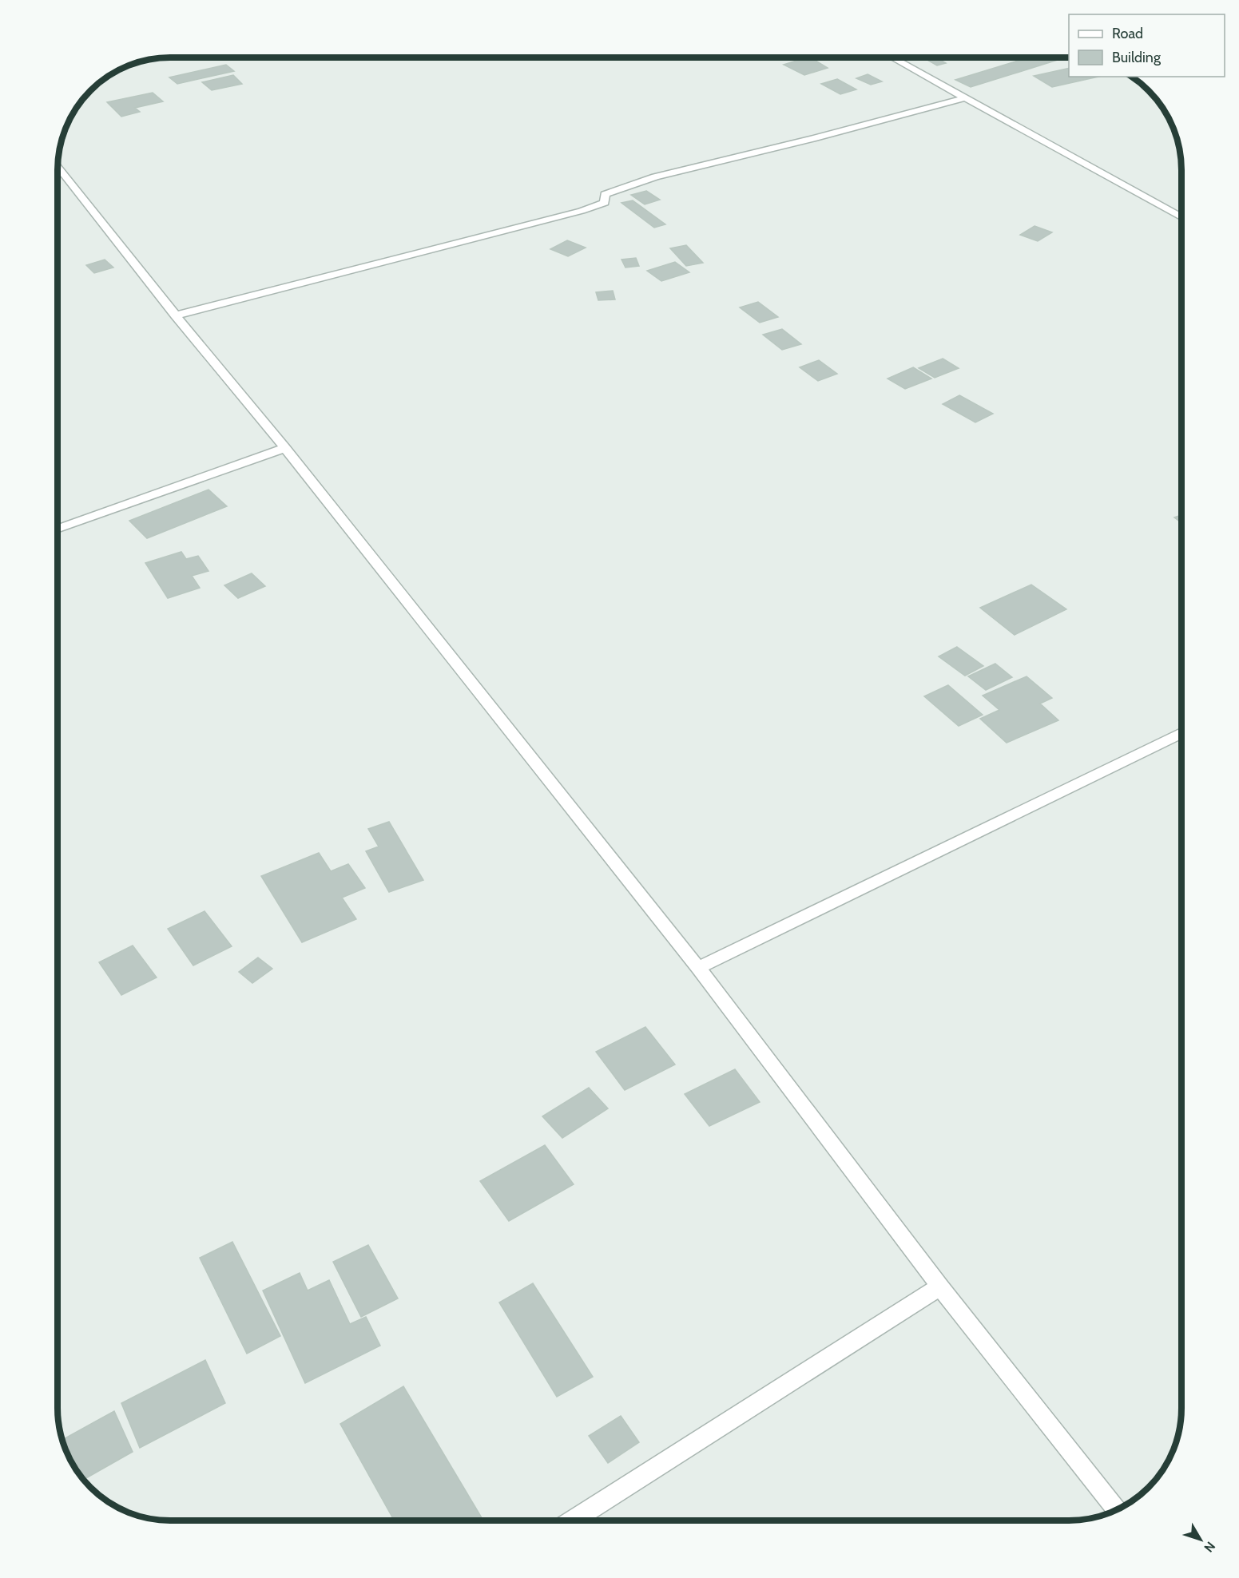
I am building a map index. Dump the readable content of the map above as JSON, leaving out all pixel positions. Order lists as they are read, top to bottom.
{
  "legend": ["Road", "Building"],
  "north": "bottom right"
}
